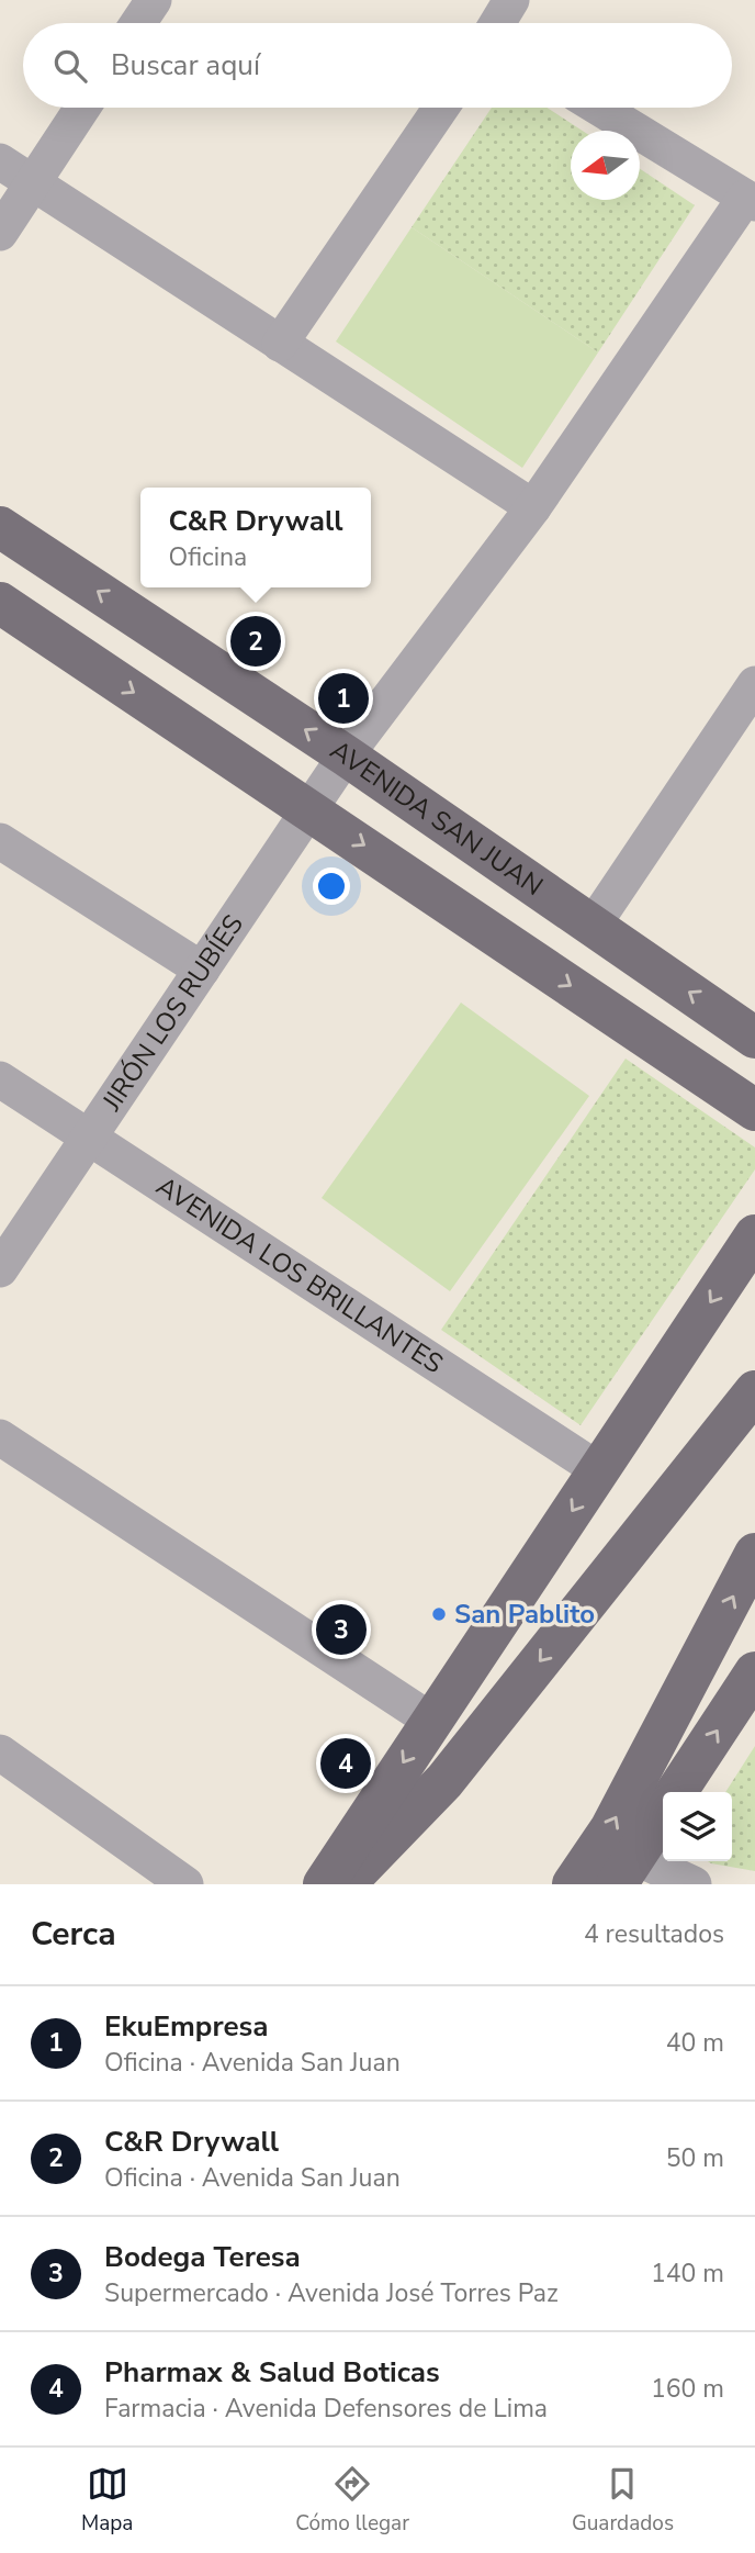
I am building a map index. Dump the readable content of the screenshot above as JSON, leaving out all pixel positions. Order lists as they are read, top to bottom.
{
  "streets": {
    "main road": ["AVENIDA SAN JUAN"],
    "street": ["JIRÓN LOS RUBÍES", "AVENIDA LOS BRILLANTES"]
  },
  "crossings": [
    ["AVENIDA SAN JUAN", "JIRÓN LOS RUBÍES"],
    ["JIRÓN LOS RUBÍES", "AVENIDA LOS BRILLANTES"]
  ],
  "places": ["San Pablito"],
  "north": "left",
  "page": {
    "search": "Buscar aquí",
    "popup": ["C&R Drywall", "Oficina"],
    "pins": [
      "2",
      "1",
      "3",
      "4"
    ],
    "heading": ["Cerca", "4 resultados"],
    "list": [
      {
        "mark": "1",
        "name": "EkuEmpresa",
        "note": "Oficina · Avenida San Juan",
        "value": "40 m"
      },
      {
        "mark": "2",
        "name": "C&R Drywall",
        "note": "Oficina · Avenida San Juan",
        "value": "50 m"
      },
      {
        "mark": "3",
        "name": "Bodega Teresa",
        "note": "Supermercado · Avenida José Torres Paz",
        "value": "140 m"
      },
      {
        "mark": "4",
        "name": "Pharmax & Salud Boticas",
        "note": "Farmacia · Avenida Defensores de Lima",
        "value": "160 m"
      }
    ],
    "nav": ["Mapa", "Cómo llegar", "Guardados"]
  }
}
